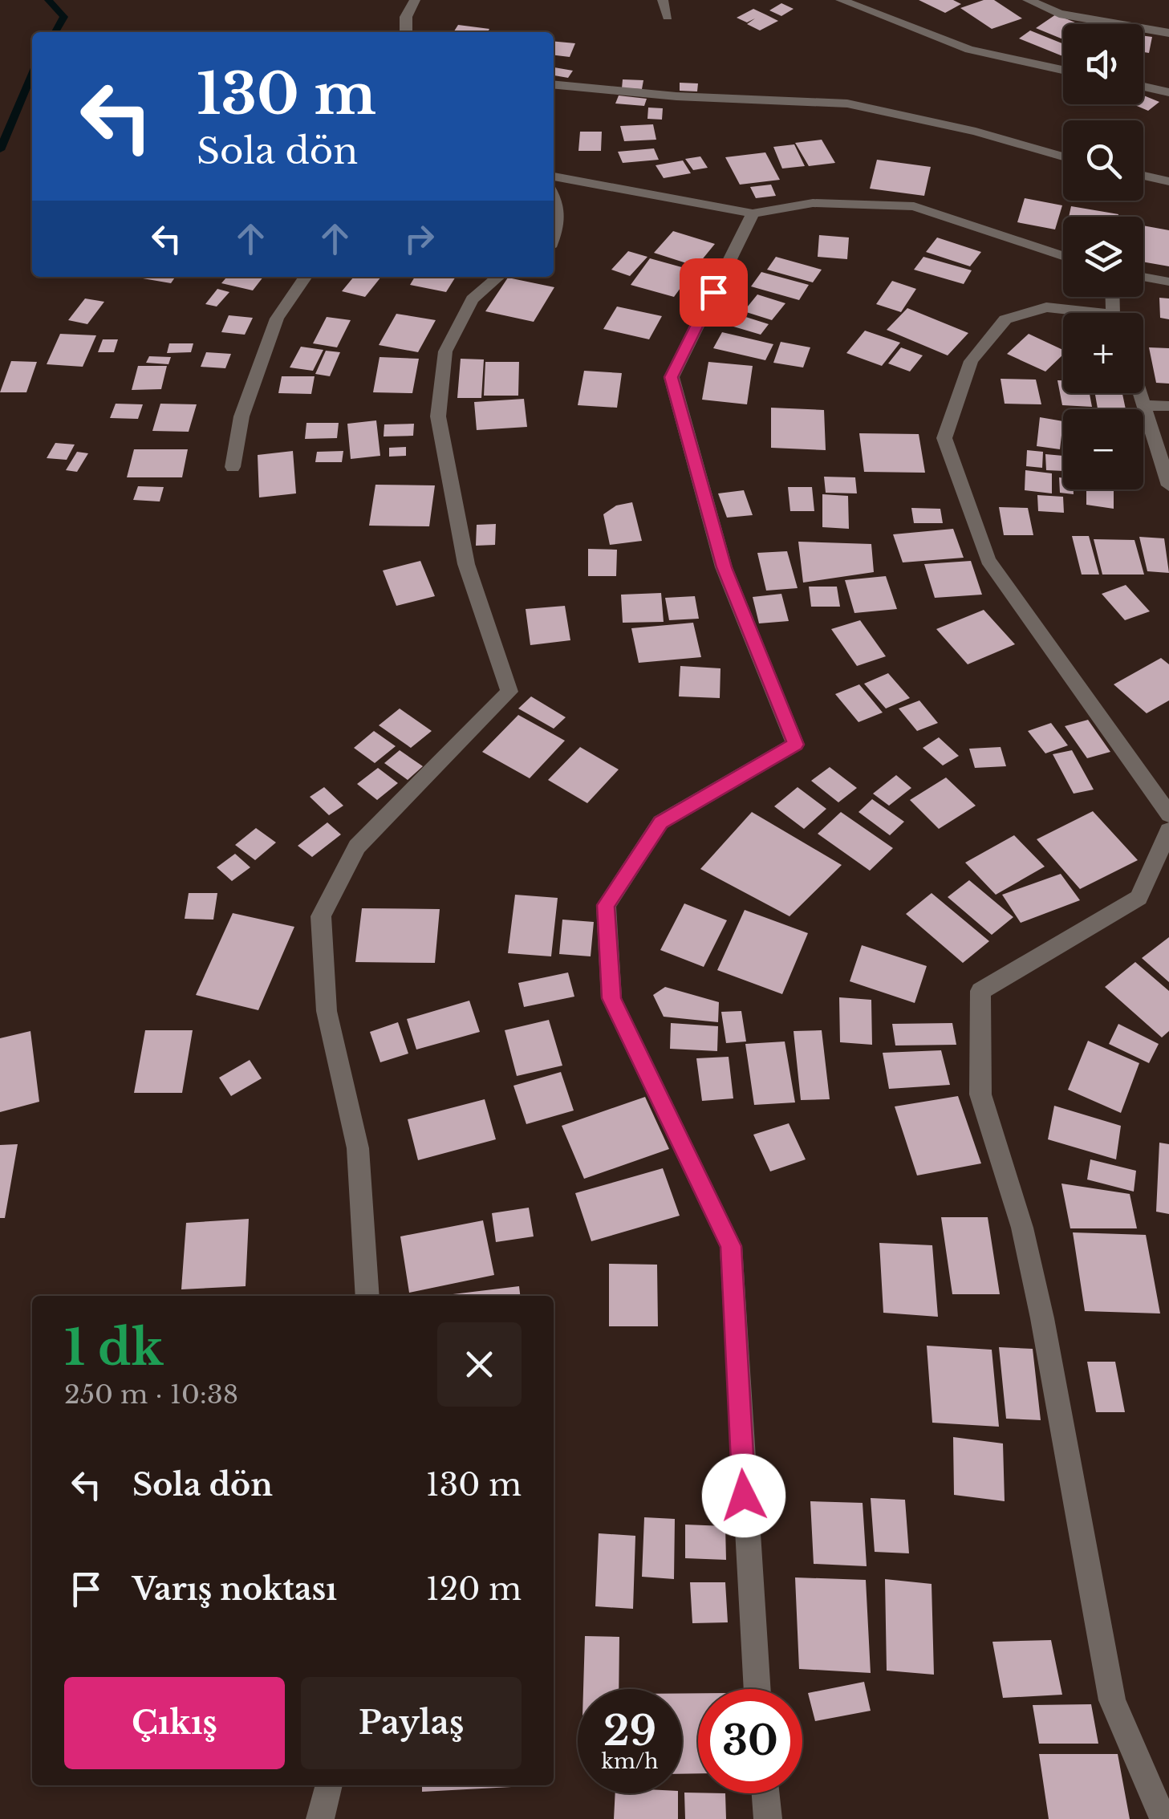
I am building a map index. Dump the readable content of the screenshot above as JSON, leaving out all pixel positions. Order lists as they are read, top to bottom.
{
  "page": {
    "map_buttons": ["+", "−"],
    "turn": ["130 m", "Sola dön"],
    "heading": ["1 dk", "250 m · 10:38"],
    "list": [
      {
        "name": "Sola dön",
        "value": "130 m"
      },
      {
        "name": "Varış noktası",
        "value": "120 m"
      }
    ],
    "buttons": ["Çıkış", "Paylaş"],
    "speed": "29 km/h",
    "limit": "30"
  }
}
